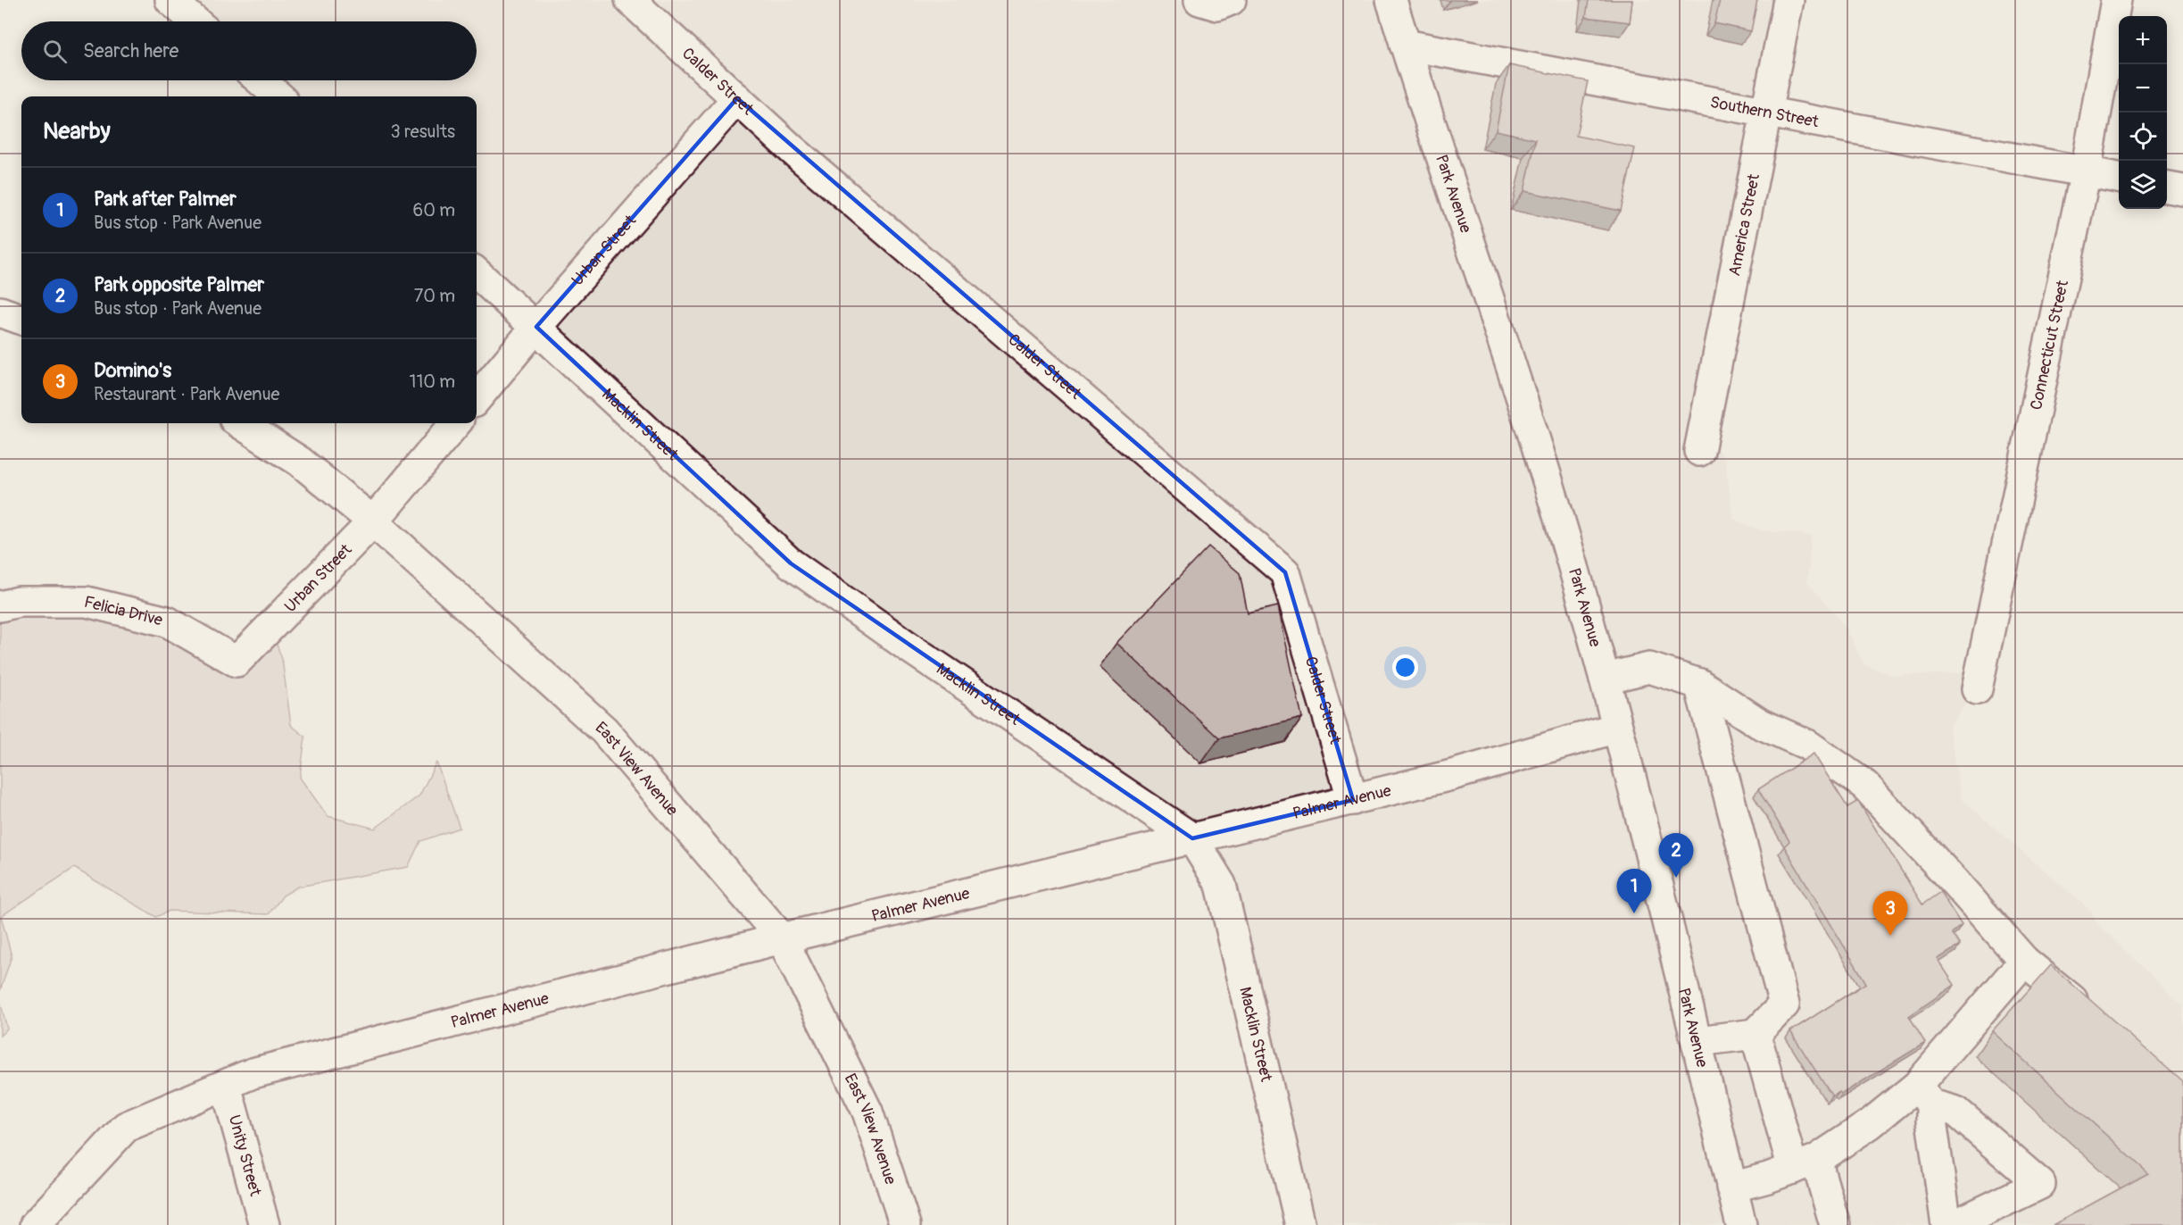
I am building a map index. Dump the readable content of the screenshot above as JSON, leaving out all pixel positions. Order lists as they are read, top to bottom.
{
  "streets": {
    "street": [
      "Calder Street",
      "Southern Street",
      "Park Avenue",
      "America Street",
      "Urban Street",
      "Connecticut Street",
      "Macklin Street",
      "Felicia Drive",
      "East View Avenue",
      "Palmer Avenue",
      "Unity Street"
    ]
  },
  "crossings": [
    ["Calder Street", "Urban Street"],
    ["Calder Street", "Palmer Avenue"],
    ["Southern Street", "Park Avenue"],
    ["Southern Street", "America Street"],
    ["Southern Street", "Connecticut Street"],
    ["Park Avenue", "Palmer Avenue"],
    ["Urban Street", "Macklin Street"],
    ["Urban Street", "Felicia Drive"],
    ["Urban Street", "East View Avenue"],
    ["Macklin Street", "Palmer Avenue"],
    ["East View Avenue", "Palmer Avenue"],
    ["Palmer Avenue", "Unity Street"]
  ],
  "page": {
    "map_buttons": ["+", "−"],
    "search": "Search here",
    "heading": ["Nearby", "3 results"],
    "list": [
      {
        "mark": "1",
        "name": "Park after Palmer",
        "note": "Bus stop · Park Avenue",
        "value": "60 m"
      },
      {
        "mark": "2",
        "name": "Park opposite Palmer",
        "note": "Bus stop · Park Avenue",
        "value": "70 m"
      },
      {
        "mark": "3",
        "name": "Domino's",
        "note": "Restaurant · Park Avenue",
        "value": "110 m"
      }
    ],
    "pins": ["2", "1", "3"]
  }
}
